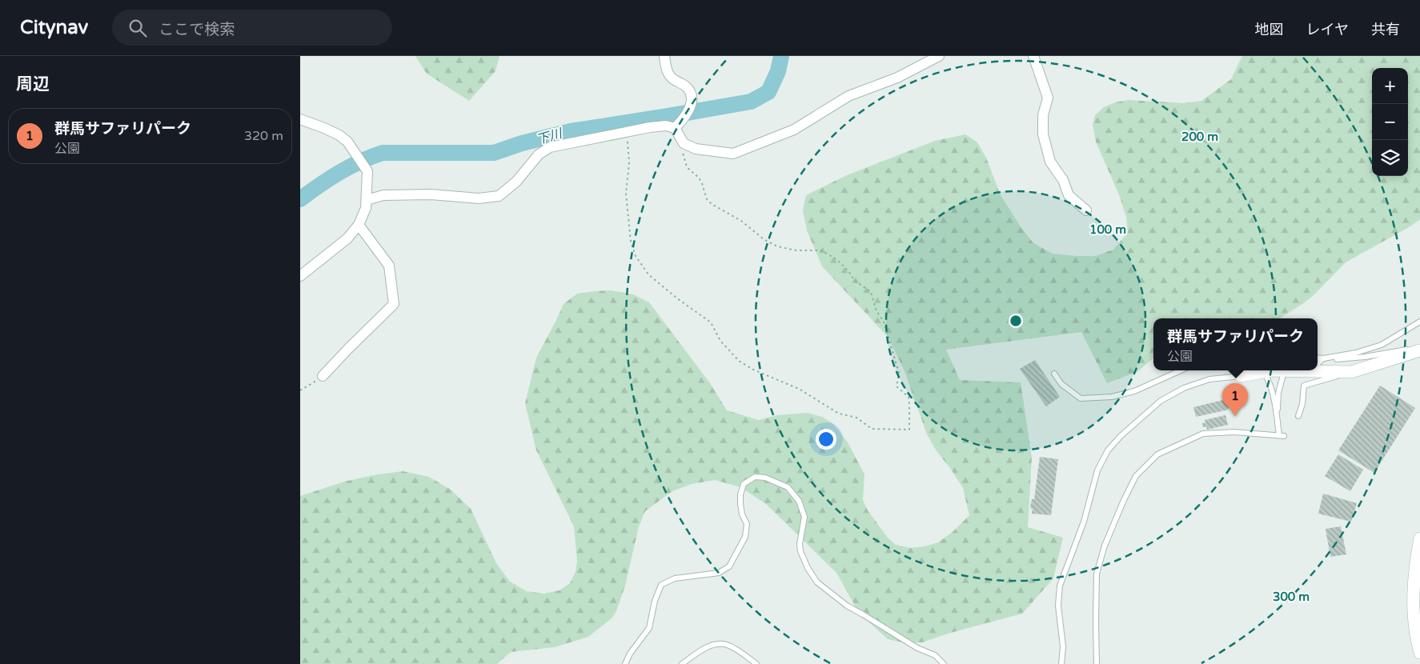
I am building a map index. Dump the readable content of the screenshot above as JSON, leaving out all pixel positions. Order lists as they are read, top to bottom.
{
  "water": ["下川"],
  "page": {
    "header": "Citynav",
    "search": "ここで検索",
    "nav": ["地図", "レイヤ", "共有"],
    "heading": "周辺",
    "map_buttons": ["+", "−"],
    "list": [
      {
        "mark": "1",
        "name": "群馬サファリパーク",
        "note": "公園",
        "value": "320 m"
      }
    ],
    "popup": ["群馬サファリパーク", "公園"],
    "pins": "1"
  },
  "rings": ["200 m", "100 m", "300 m"]
}
